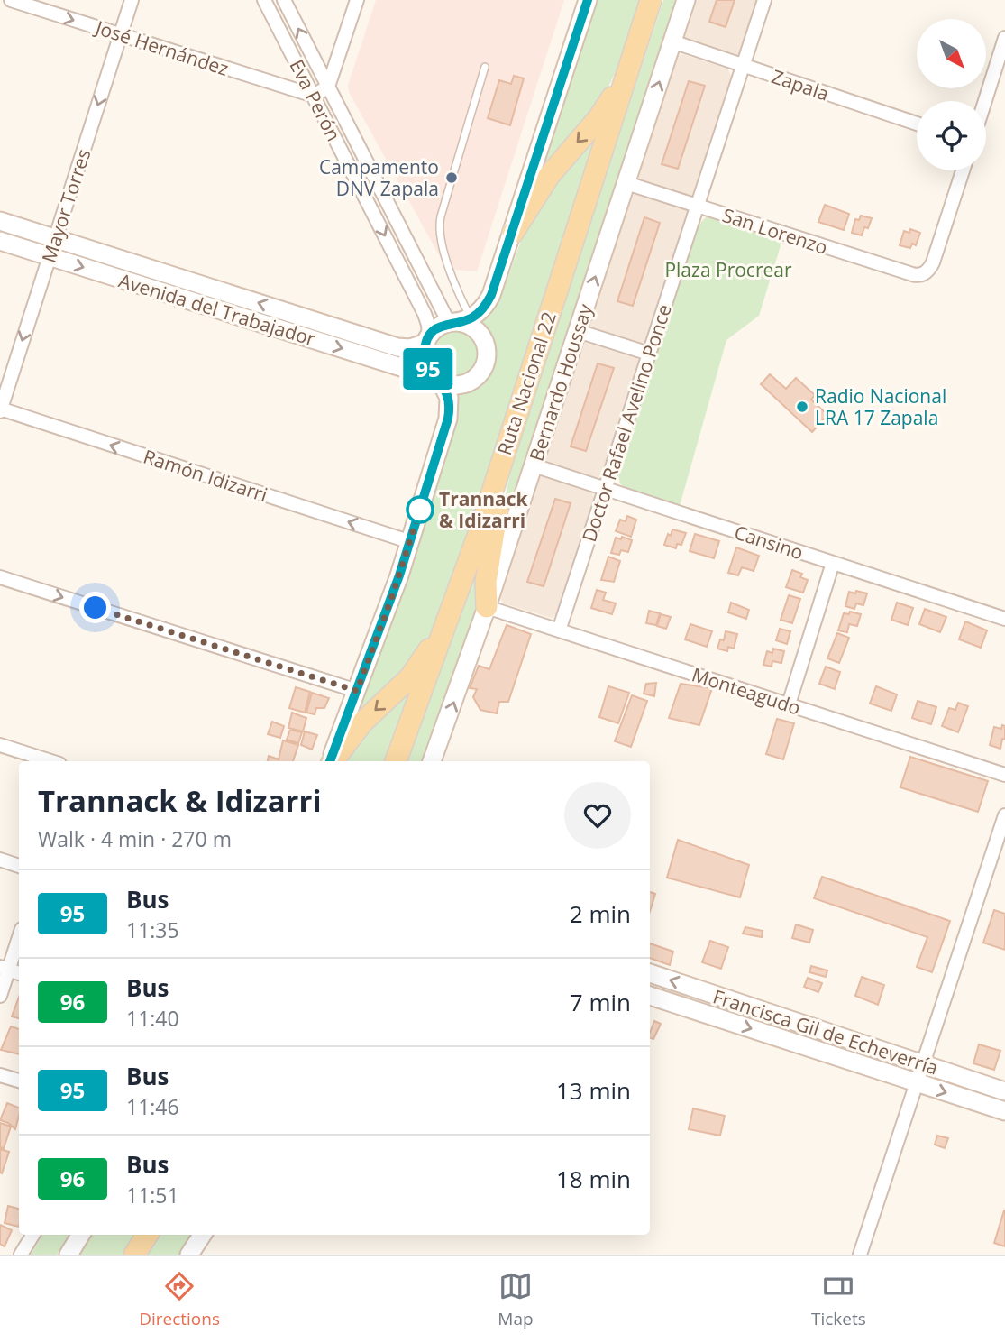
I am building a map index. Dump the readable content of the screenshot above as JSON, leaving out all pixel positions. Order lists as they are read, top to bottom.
{
  "streets": {
    "main road": ["Ruta Nacional 22"],
    "street": [
      "José Hernández",
      "Zapala",
      "Eva Perón",
      "Mayor Torres",
      "San Lorenzo",
      "Avenida del Trabajador",
      "Bernardo Houssay",
      "Doctor Rafael Avelino Ponce",
      "Ramón Idizarri",
      "Cansino",
      "Monteagudo",
      "Francisca Gil de Echeverría"
    ]
  },
  "crossings": [
    ["José Hernández", "Eva Perón"],
    ["José Hernández", "Mayor Torres"],
    ["Zapala", "Bernardo Houssay"],
    ["Zapala", "Doctor Rafael Avelino Ponce"],
    ["Eva Perón", "Avenida del Trabajador"],
    ["Mayor Torres", "Avenida del Trabajador"],
    ["Mayor Torres", "Ramón Idizarri"],
    ["San Lorenzo", "Bernardo Houssay"],
    ["San Lorenzo", "Doctor Rafael Avelino Ponce"],
    ["Bernardo Houssay", "Cansino"],
    ["Bernardo Houssay", "Monteagudo"],
    ["Doctor Rafael Avelino Ponce", "Cansino"],
    ["Doctor Rafael Avelino Ponce", "Monteagudo"]
  ],
  "one_way": ["José Hernández", "Mayor Torres", "Ramón Idizarri"],
  "parks": ["Plaza Procrear"],
  "places": ["Campamento DNV Zapala", "Radio Nacional LRA 17 Zapala", "Trannack & Idizarri"],
  "lines": ["bus line 95"],
  "north": "bottom right",
  "page": {
    "on_map": "95",
    "heading": ["Trannack & Idizarri", "Walk · 4 min · 270 m"],
    "list": [
      {
        "mark": "95",
        "name": "Bus",
        "note": "11:35",
        "value": "2 min"
      },
      {
        "mark": "96",
        "name": "Bus",
        "note": "11:40",
        "value": "7 min"
      },
      {
        "mark": "95",
        "name": "Bus",
        "note": "11:46",
        "value": "13 min"
      },
      {
        "mark": "96",
        "name": "Bus",
        "note": "11:51",
        "value": "18 min"
      }
    ],
    "tabs": ["Directions", "Map", "Tickets"]
  }
}
